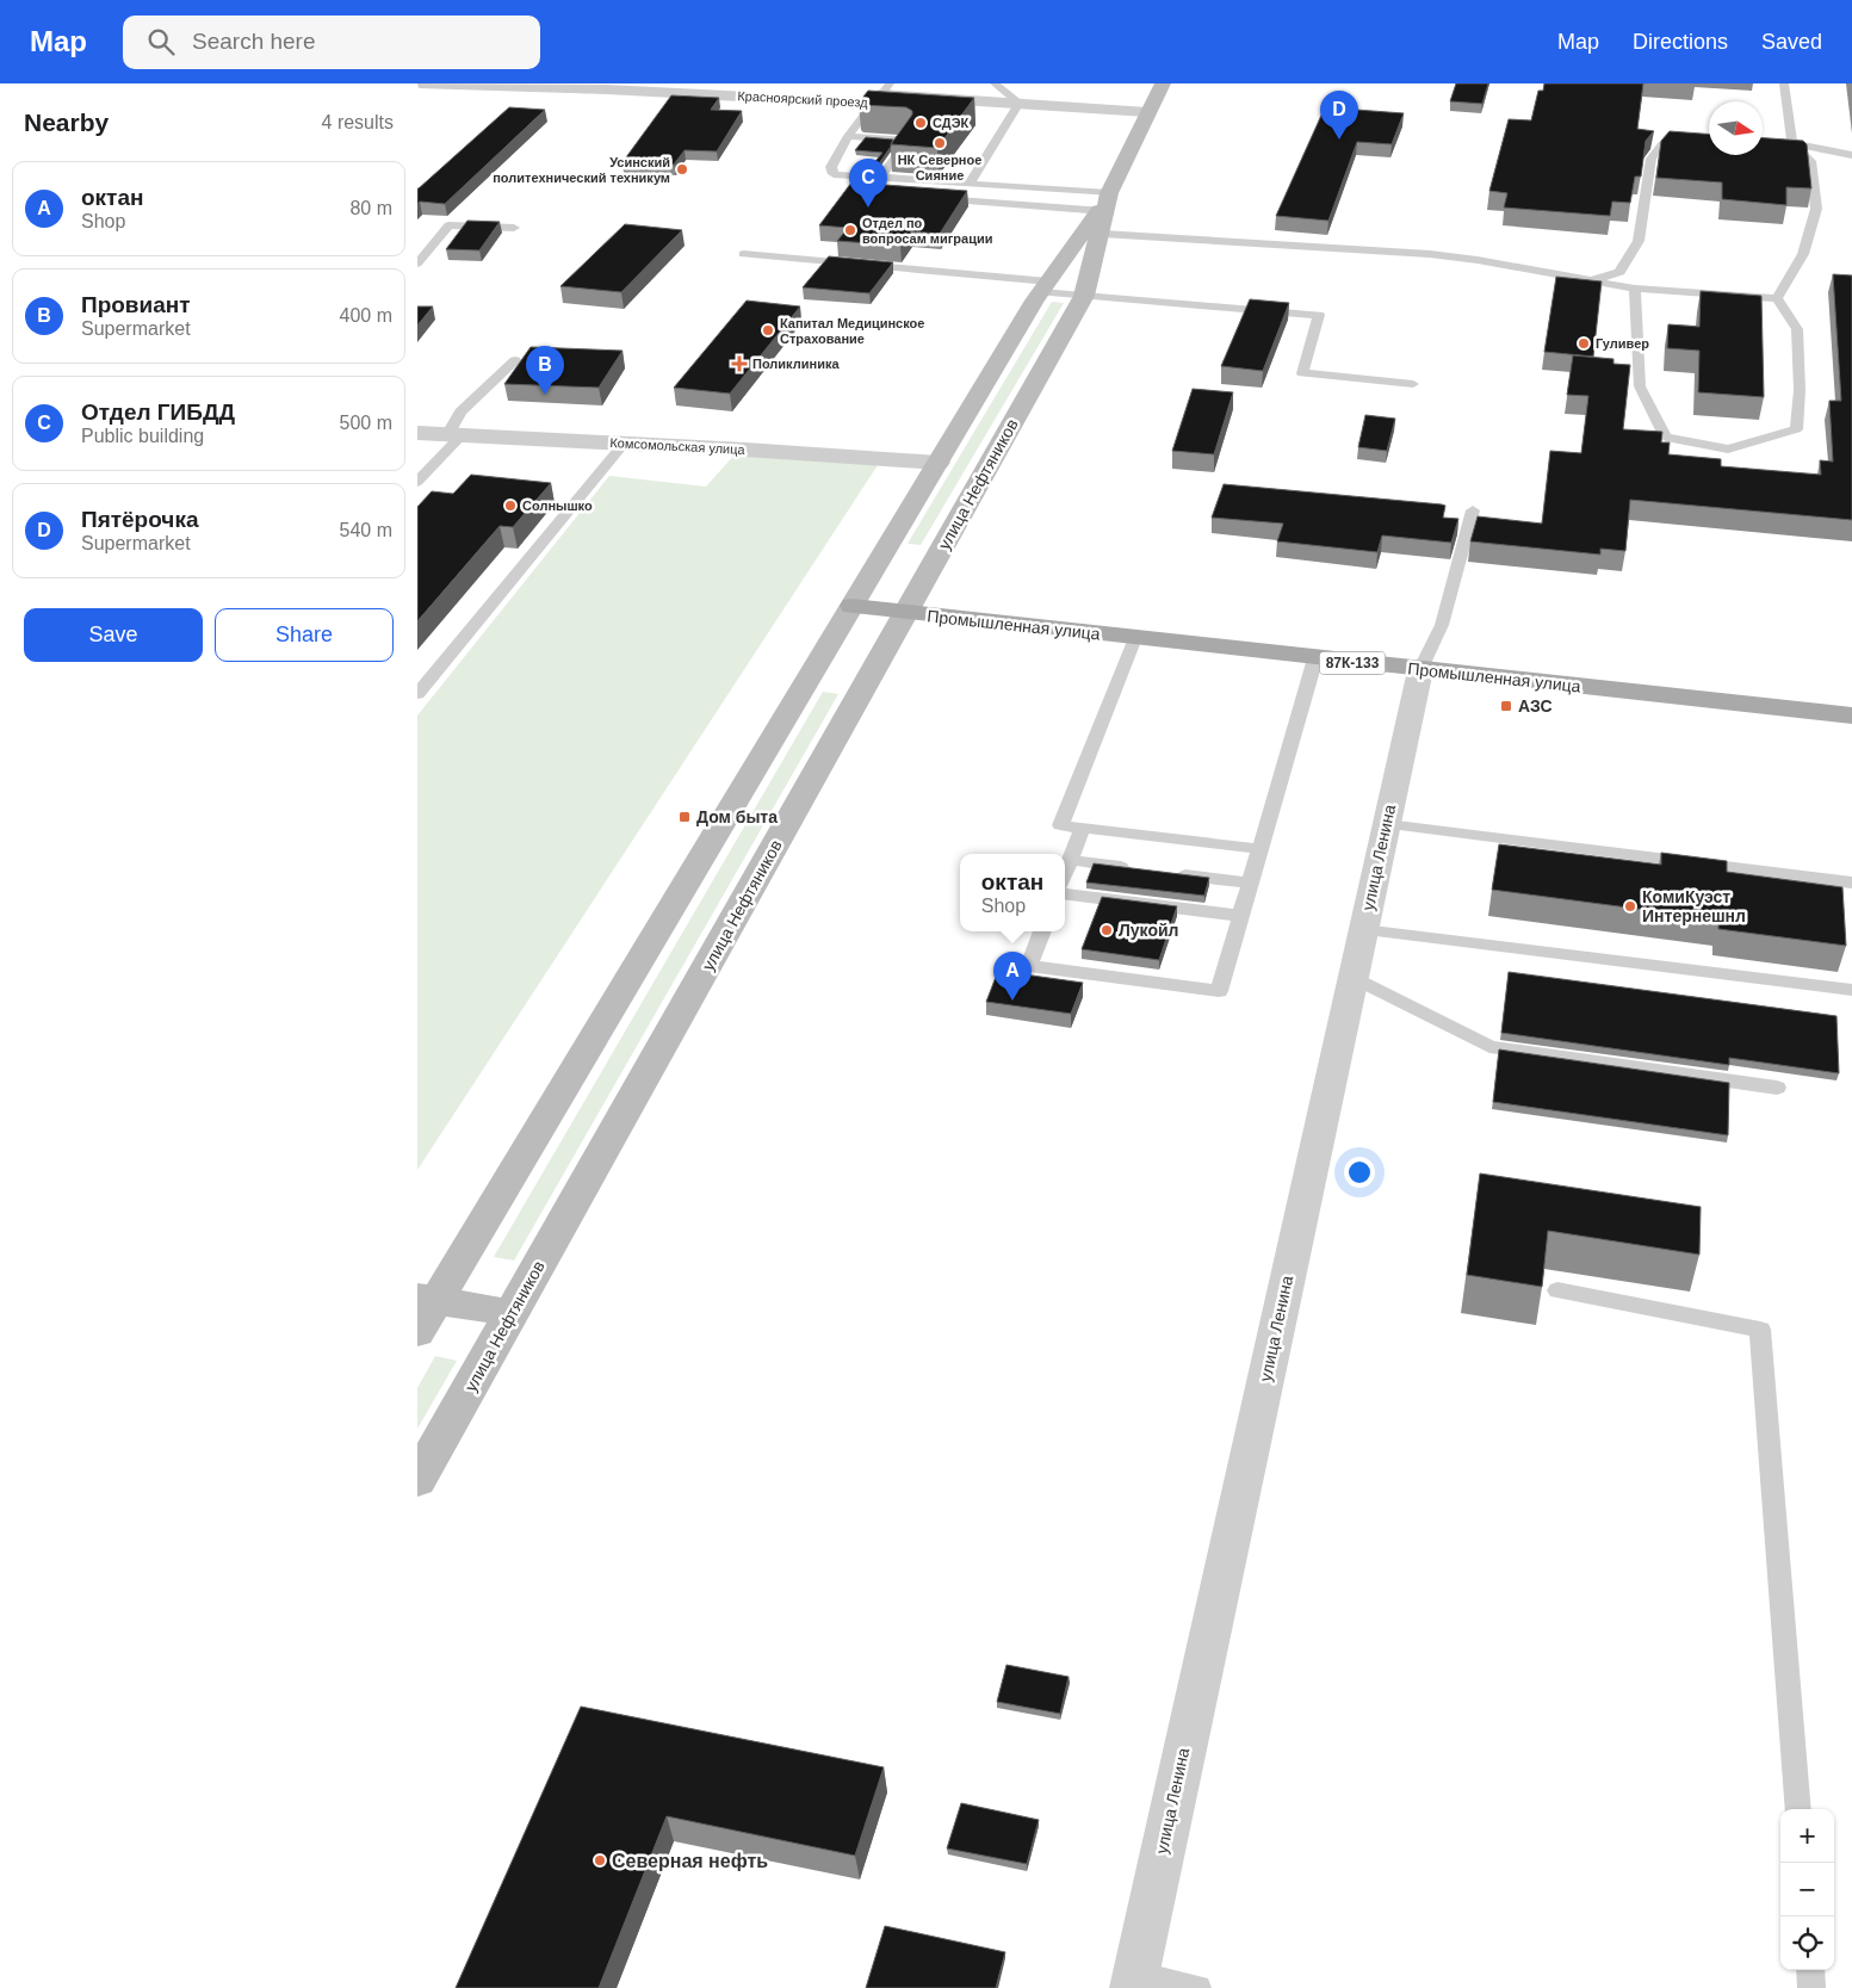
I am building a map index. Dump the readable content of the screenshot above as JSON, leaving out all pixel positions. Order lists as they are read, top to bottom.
{
  "streets": {
    "main road": ["улица Нефтяников", "Промышленная улица", "87К-133"],
    "street": ["Красноярский проезд", "Комсомольская улица", "улица Ленина"]
  },
  "crossings": [
    ["Красноярский проезд", "улица Нефтяников"],
    ["Комсомольская улица", "улица Нефтяников"],
    ["улица Нефтяников", "Промышленная улица"],
    ["Промышленная улица", "улица Ленина"]
  ],
  "places": {
    "other": [
      "СДЭК",
      "НК Северное Сияние",
      "Усинский политехнический техникум",
      "Отдел по вопросам миграции",
      "Капитал Медицинское Страхование",
      "Гуливер",
      "Солнышко",
      "КомиКуэст Интернешнл",
      "Лукойл",
      "Северная нефть"
    ],
    "health": ["Поликлиника"],
    "transit": ["АЗС", "Дом быта"]
  },
  "north": "right",
  "page": {
    "header": "Map",
    "search": "Search here",
    "nav": ["Map", "Directions", "Saved"],
    "heading": ["Nearby", "4 results"],
    "pins": [
      "D",
      "C",
      "B",
      "A"
    ],
    "list": [
      {
        "mark": "A",
        "name": "октан",
        "note": "Shop",
        "value": "80 m"
      },
      {
        "mark": "B",
        "name": "Провиант",
        "note": "Supermarket",
        "value": "400 m"
      },
      {
        "mark": "C",
        "name": "Отдел ГИБДД",
        "note": "Public building",
        "value": "500 m"
      },
      {
        "mark": "D",
        "name": "Пятёрочка",
        "note": "Supermarket",
        "value": "540 m"
      }
    ],
    "buttons": ["Save", "Share"],
    "popup": ["октан", "Shop"],
    "map_buttons": ["+", "−"]
  }
}
